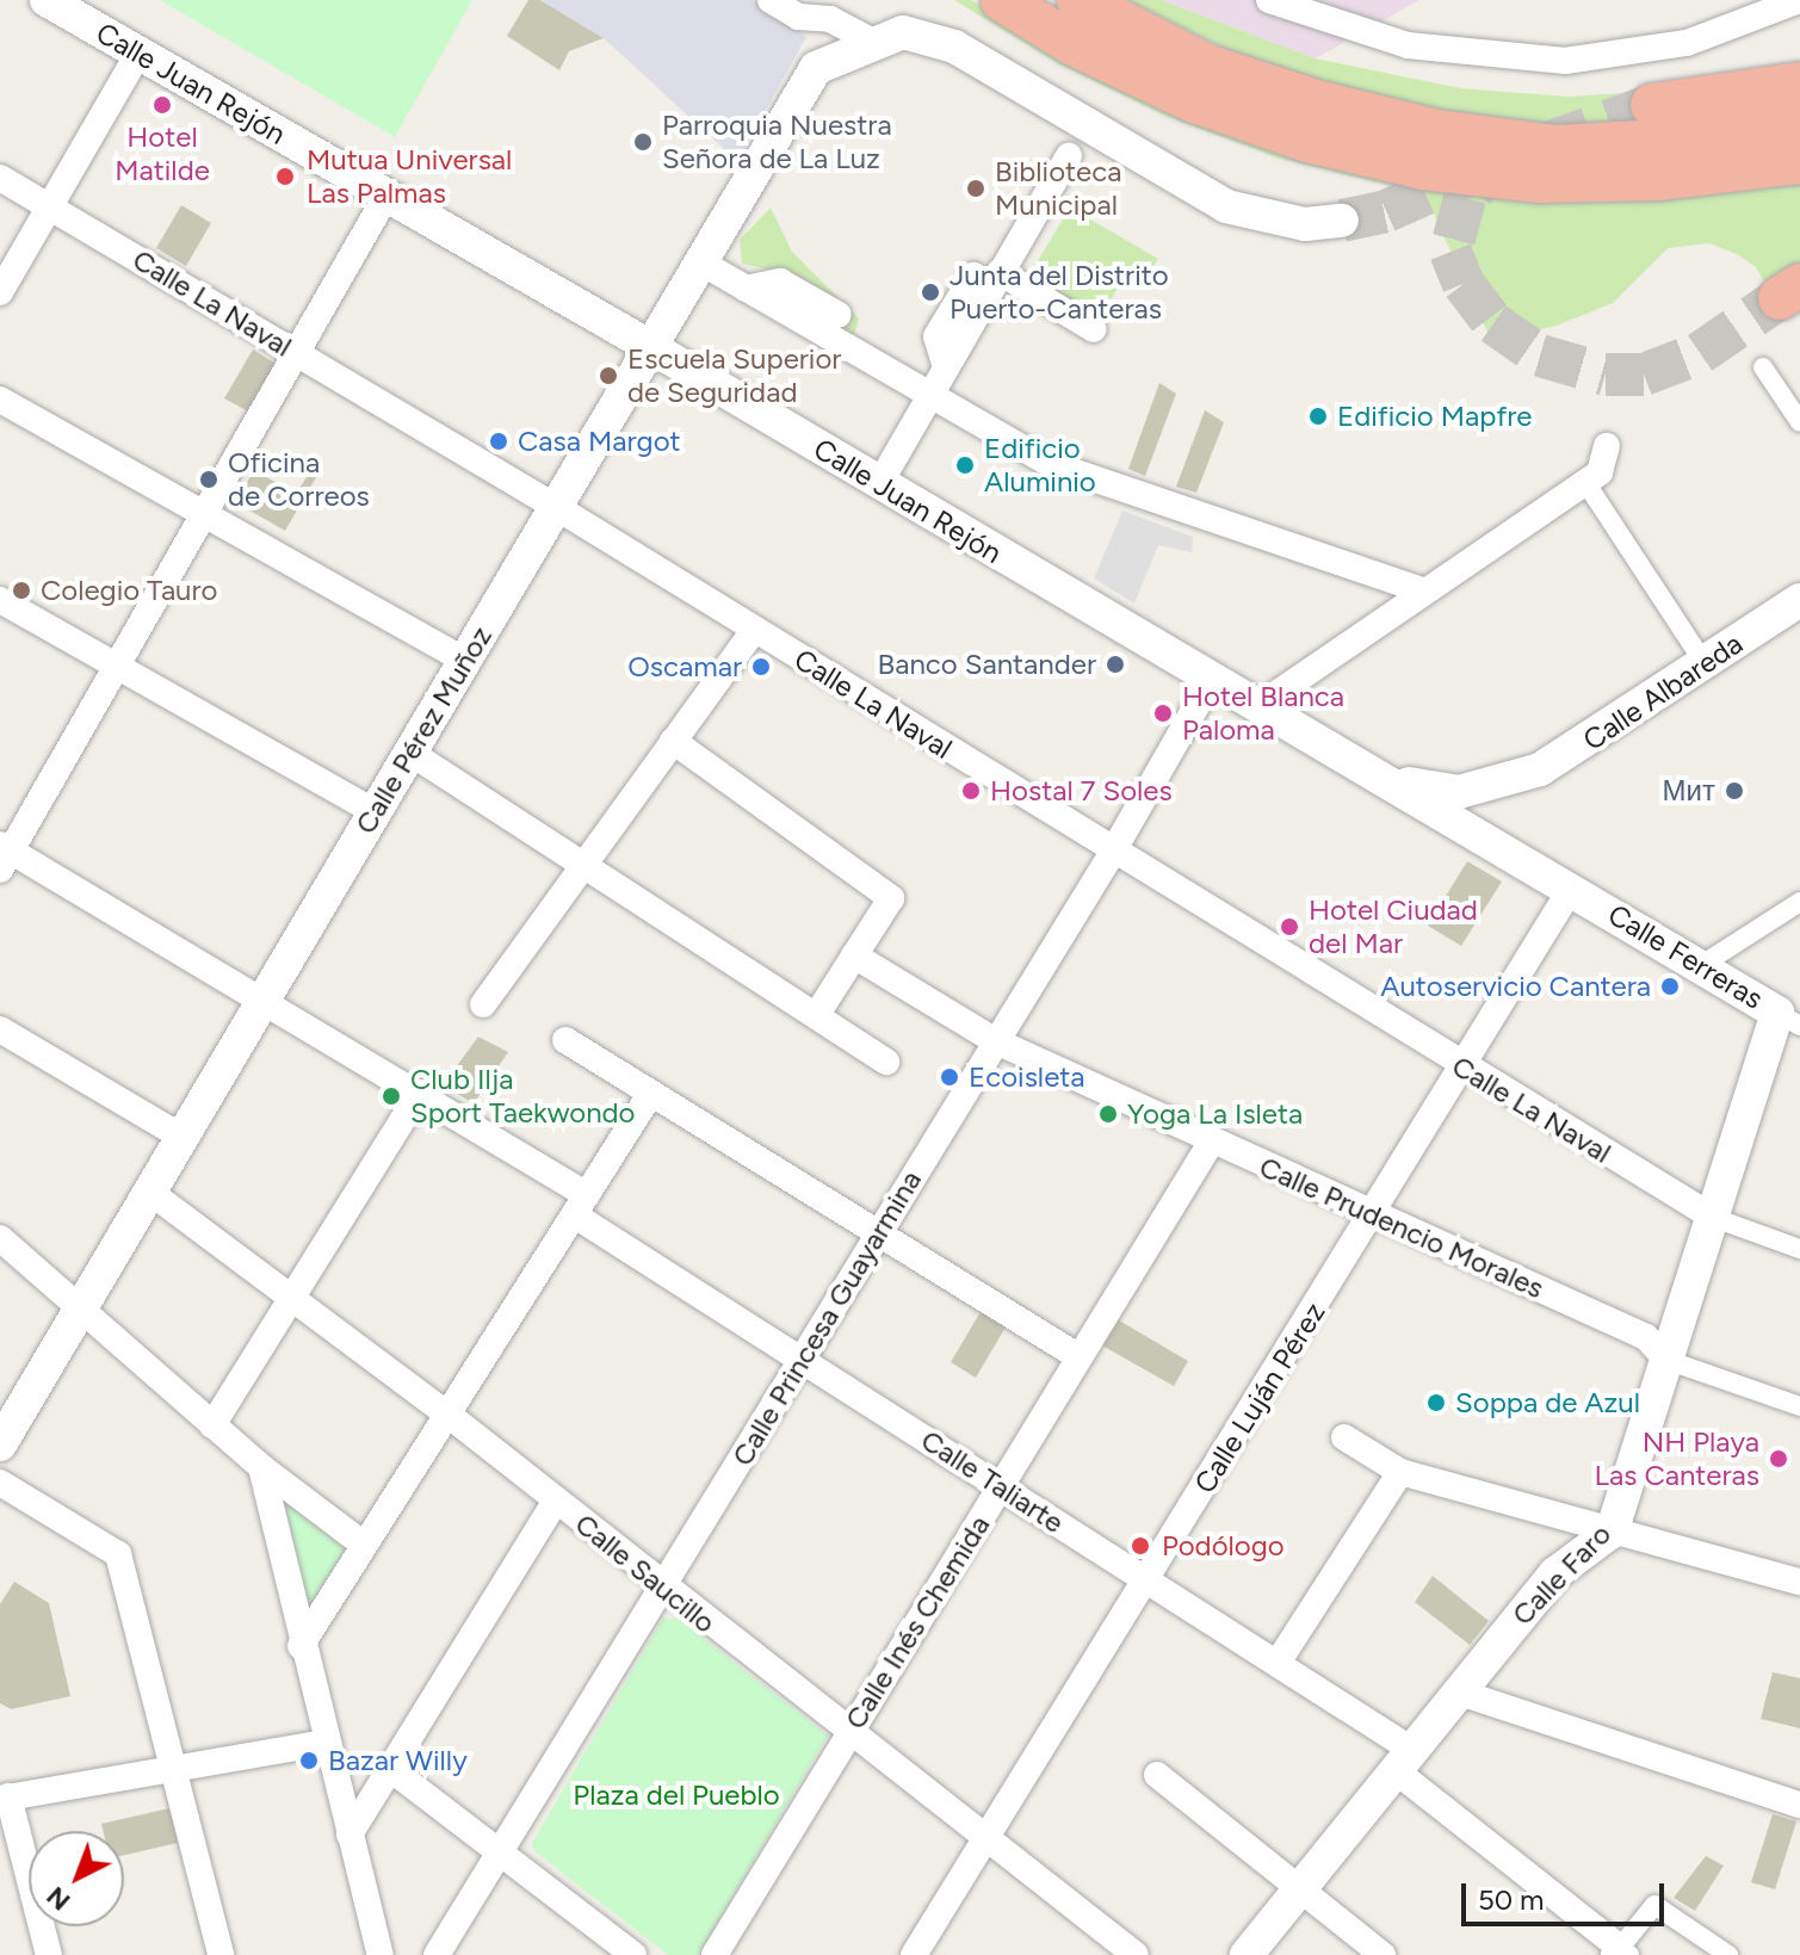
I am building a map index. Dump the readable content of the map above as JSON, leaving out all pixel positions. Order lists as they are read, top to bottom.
{
  "streets": {
    "street": [
      "Calle Juan Rejón",
      "Calle La Naval",
      "Calle Albareda",
      "Calle Pérez Muñoz",
      "Calle Ferreras",
      "Calle Prudencio Morales",
      "Calle Princesa Guayarmina",
      "Calle Luján Pérez",
      "Calle Taliarte",
      "Calle Saucillo",
      "Calle Faro",
      "Calle Inés Chemida"
    ]
  },
  "crossings": [
    ["Calle Juan Rejón", "Calle Albareda"],
    ["Calle Juan Rejón", "Calle Pérez Muñoz"],
    ["Calle Juan Rejón", "Calle Ferreras"],
    ["Calle Juan Rejón", "Calle Princesa Guayarmina"],
    ["Calle Juan Rejón", "Calle Luján Pérez"],
    ["Calle La Naval", "Calle Pérez Muñoz"],
    ["Calle La Naval", "Calle Princesa Guayarmina"],
    ["Calle La Naval", "Calle Luján Pérez"],
    ["Calle La Naval", "Calle Faro"],
    ["Calle Pérez Muñoz", "Calle Taliarte"],
    ["Calle Pérez Muñoz", "Calle Saucillo"],
    ["Calle Ferreras", "Calle Luján Pérez"],
    ["Calle Ferreras", "Calle Faro"],
    ["Calle Prudencio Morales", "Calle Princesa Guayarmina"],
    ["Calle Prudencio Morales", "Calle Luján Pérez"],
    ["Calle Prudencio Morales", "Calle Faro"],
    ["Calle Prudencio Morales", "Calle Inés Chemida"],
    ["Calle Princesa Guayarmina", "Calle Taliarte"],
    ["Calle Princesa Guayarmina", "Calle Saucillo"],
    ["Calle Luján Pérez", "Calle Taliarte"],
    ["Calle Luján Pérez", "Calle Saucillo"],
    ["Calle Taliarte", "Calle Faro"],
    ["Calle Taliarte", "Calle Inés Chemida"],
    ["Calle Saucillo", "Calle Inés Chemida"]
  ],
  "parks": ["Plaza del Pueblo"],
  "places": [
    "Hotel Matilde",
    "Parroquia Nuestra Señora de La Luz",
    "Mutua Universal Las Palmas",
    "Biblioteca Municipal",
    "Junta del Distrito Puerto-Canteras",
    "Escuela Superior de Seguridad",
    "Edificio Mapfre",
    "Casa Margot",
    "Edificio Aluminio",
    "Oficina de Correos",
    "Colegio Tauro",
    "Banco Santander",
    "Oscamar",
    "Hotel Blanca Paloma",
    "Hostal 7 Soles",
    "Мит",
    "Hotel Ciudad del Mar",
    "Autoservicio Cantera",
    "Ecoisleta",
    "Club Ilja Sport Taekwondo",
    "Yoga La Isleta",
    "Soppa de Azul",
    "NH Playa Las Canteras",
    "Podólogo",
    "Bazar Willy"
  ],
  "scale_bar": "50 m",
  "north": "bottom left"
}
